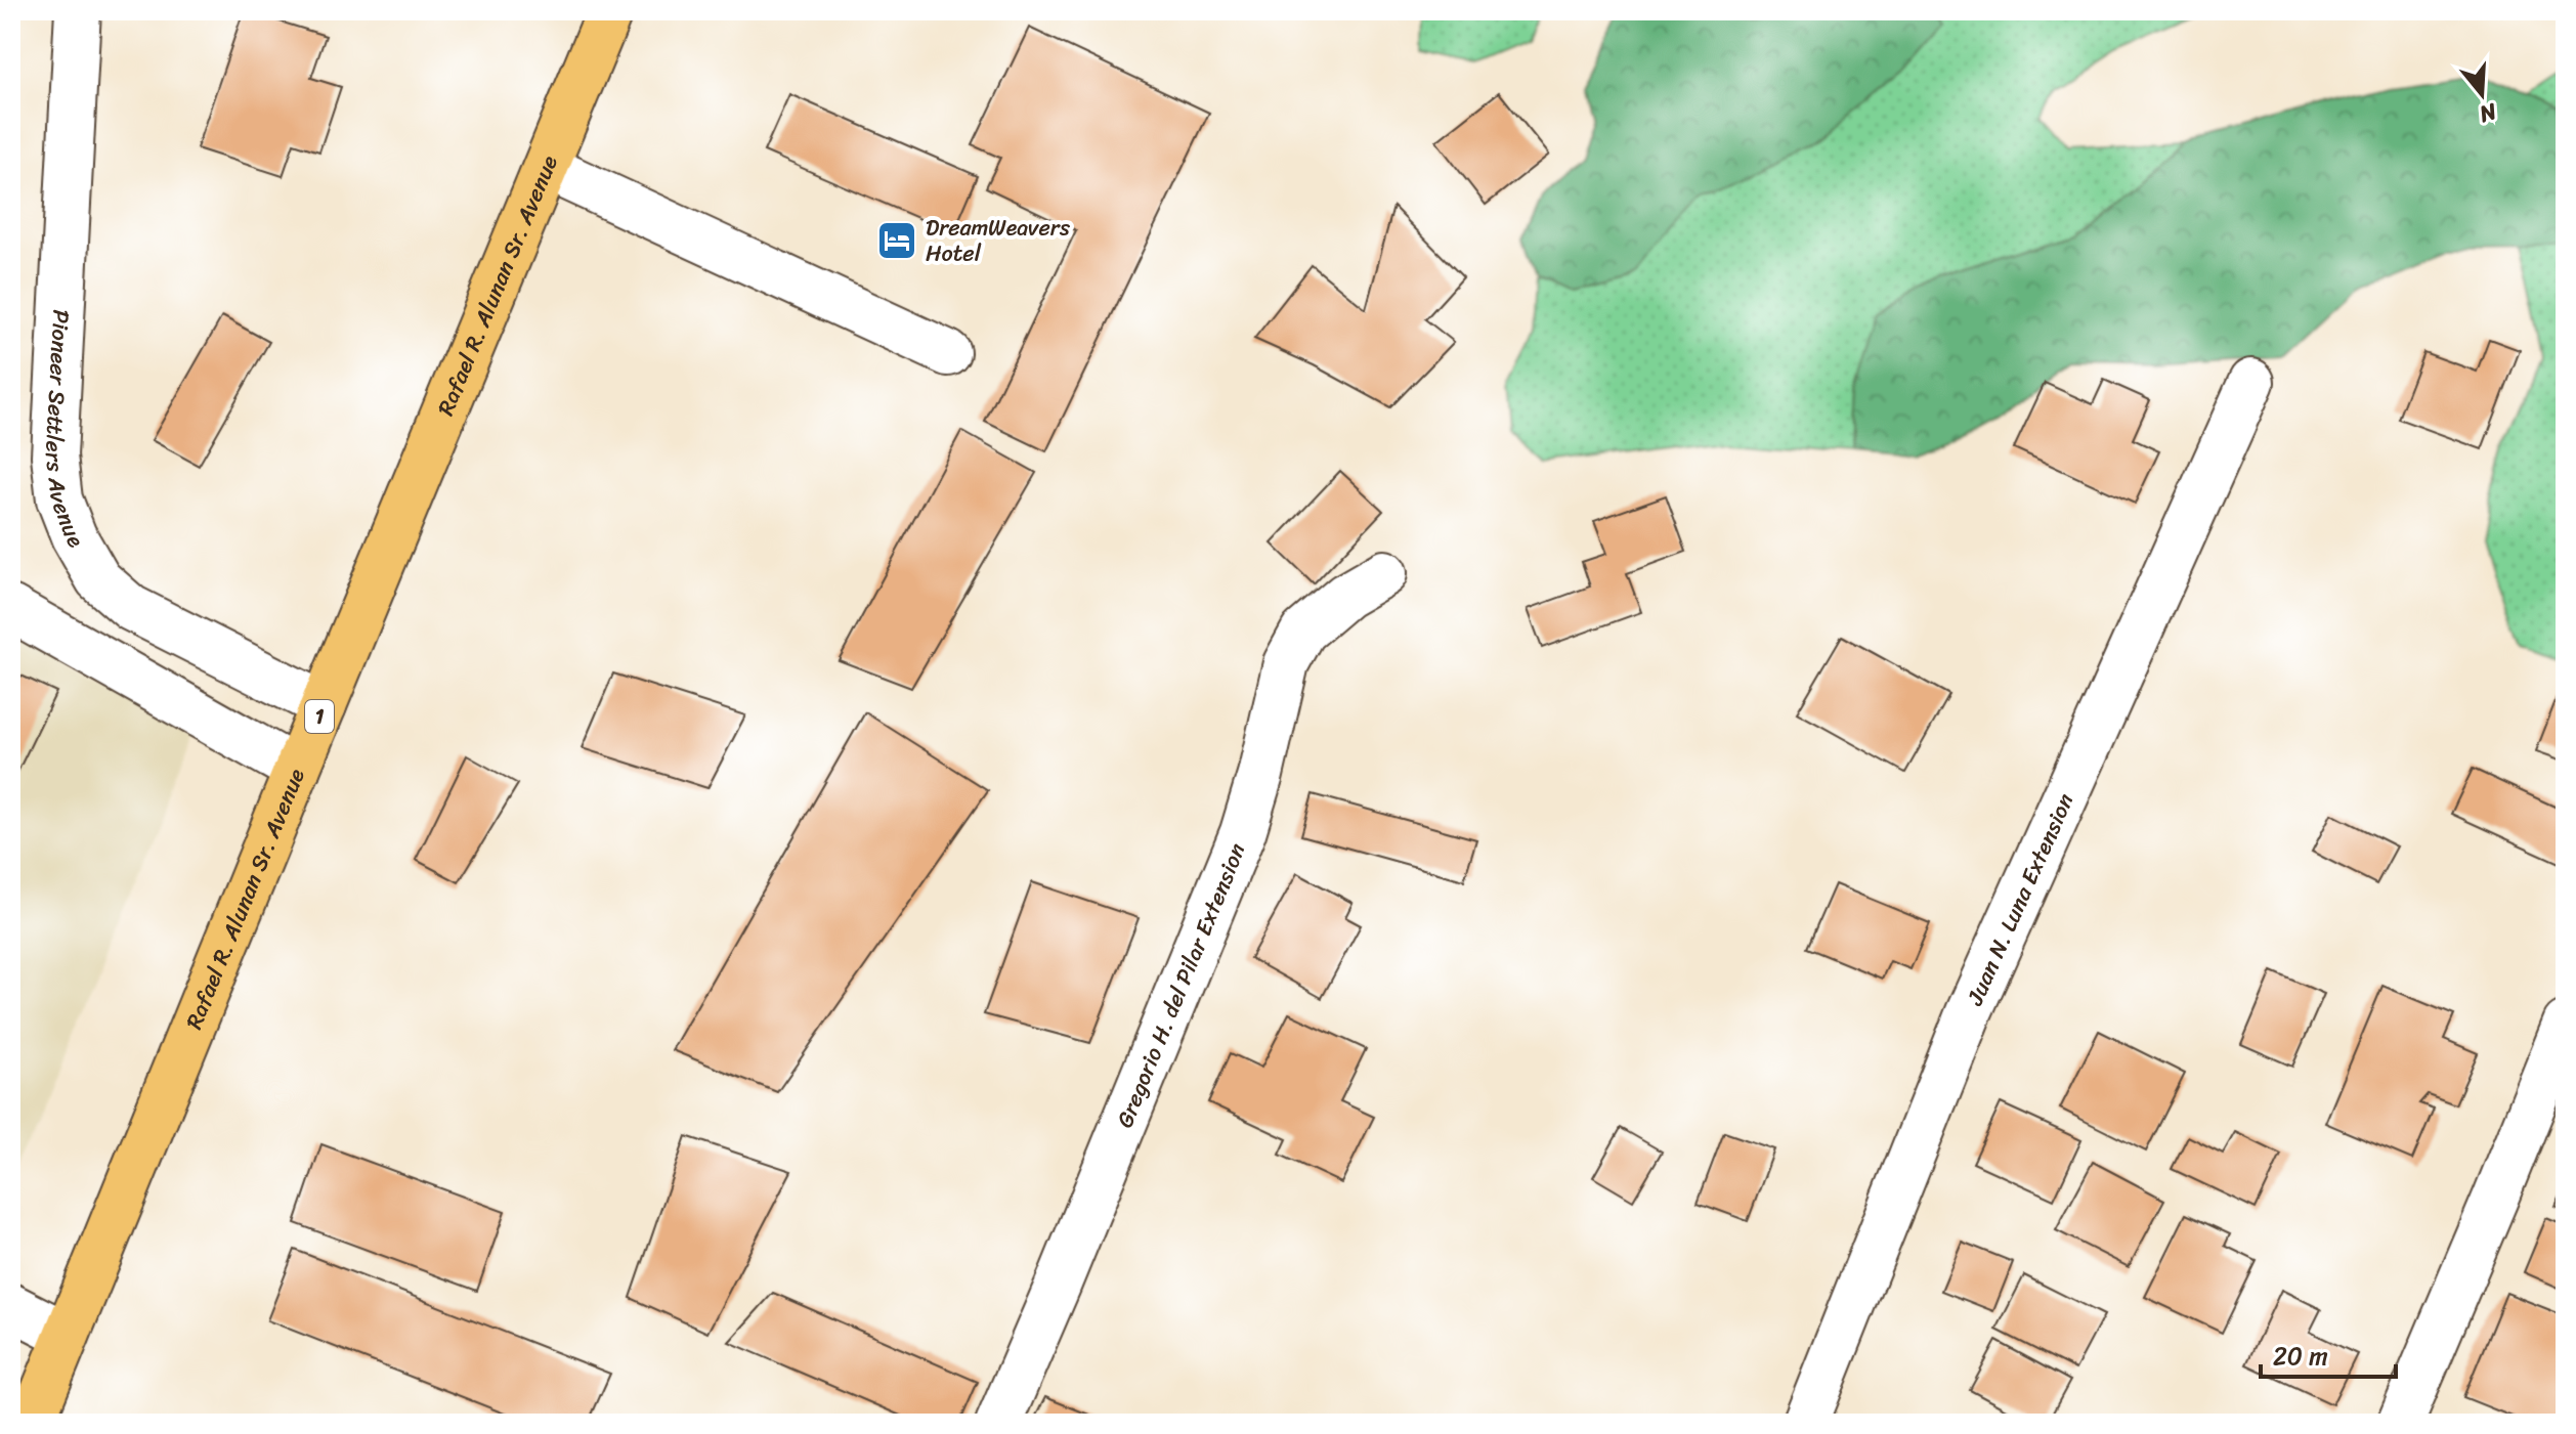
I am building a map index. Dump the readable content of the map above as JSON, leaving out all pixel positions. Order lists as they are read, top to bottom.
{
  "streets": {
    "highway": ["Rafael R. Alunan Sr. Avenue", "1"],
    "street": ["Pioneer Settlers Avenue", "Juan N. Luna Extension", "Gregorio H. del Pilar Extension"]
  },
  "crossings": [
    ["Rafael R. Alunan Sr. Avenue", "Pioneer Settlers Avenue"]
  ],
  "places": {
    "hotel": ["DreamWeavers Hotel"]
  },
  "scale_bar": "20 m",
  "north": "bottom"
}
